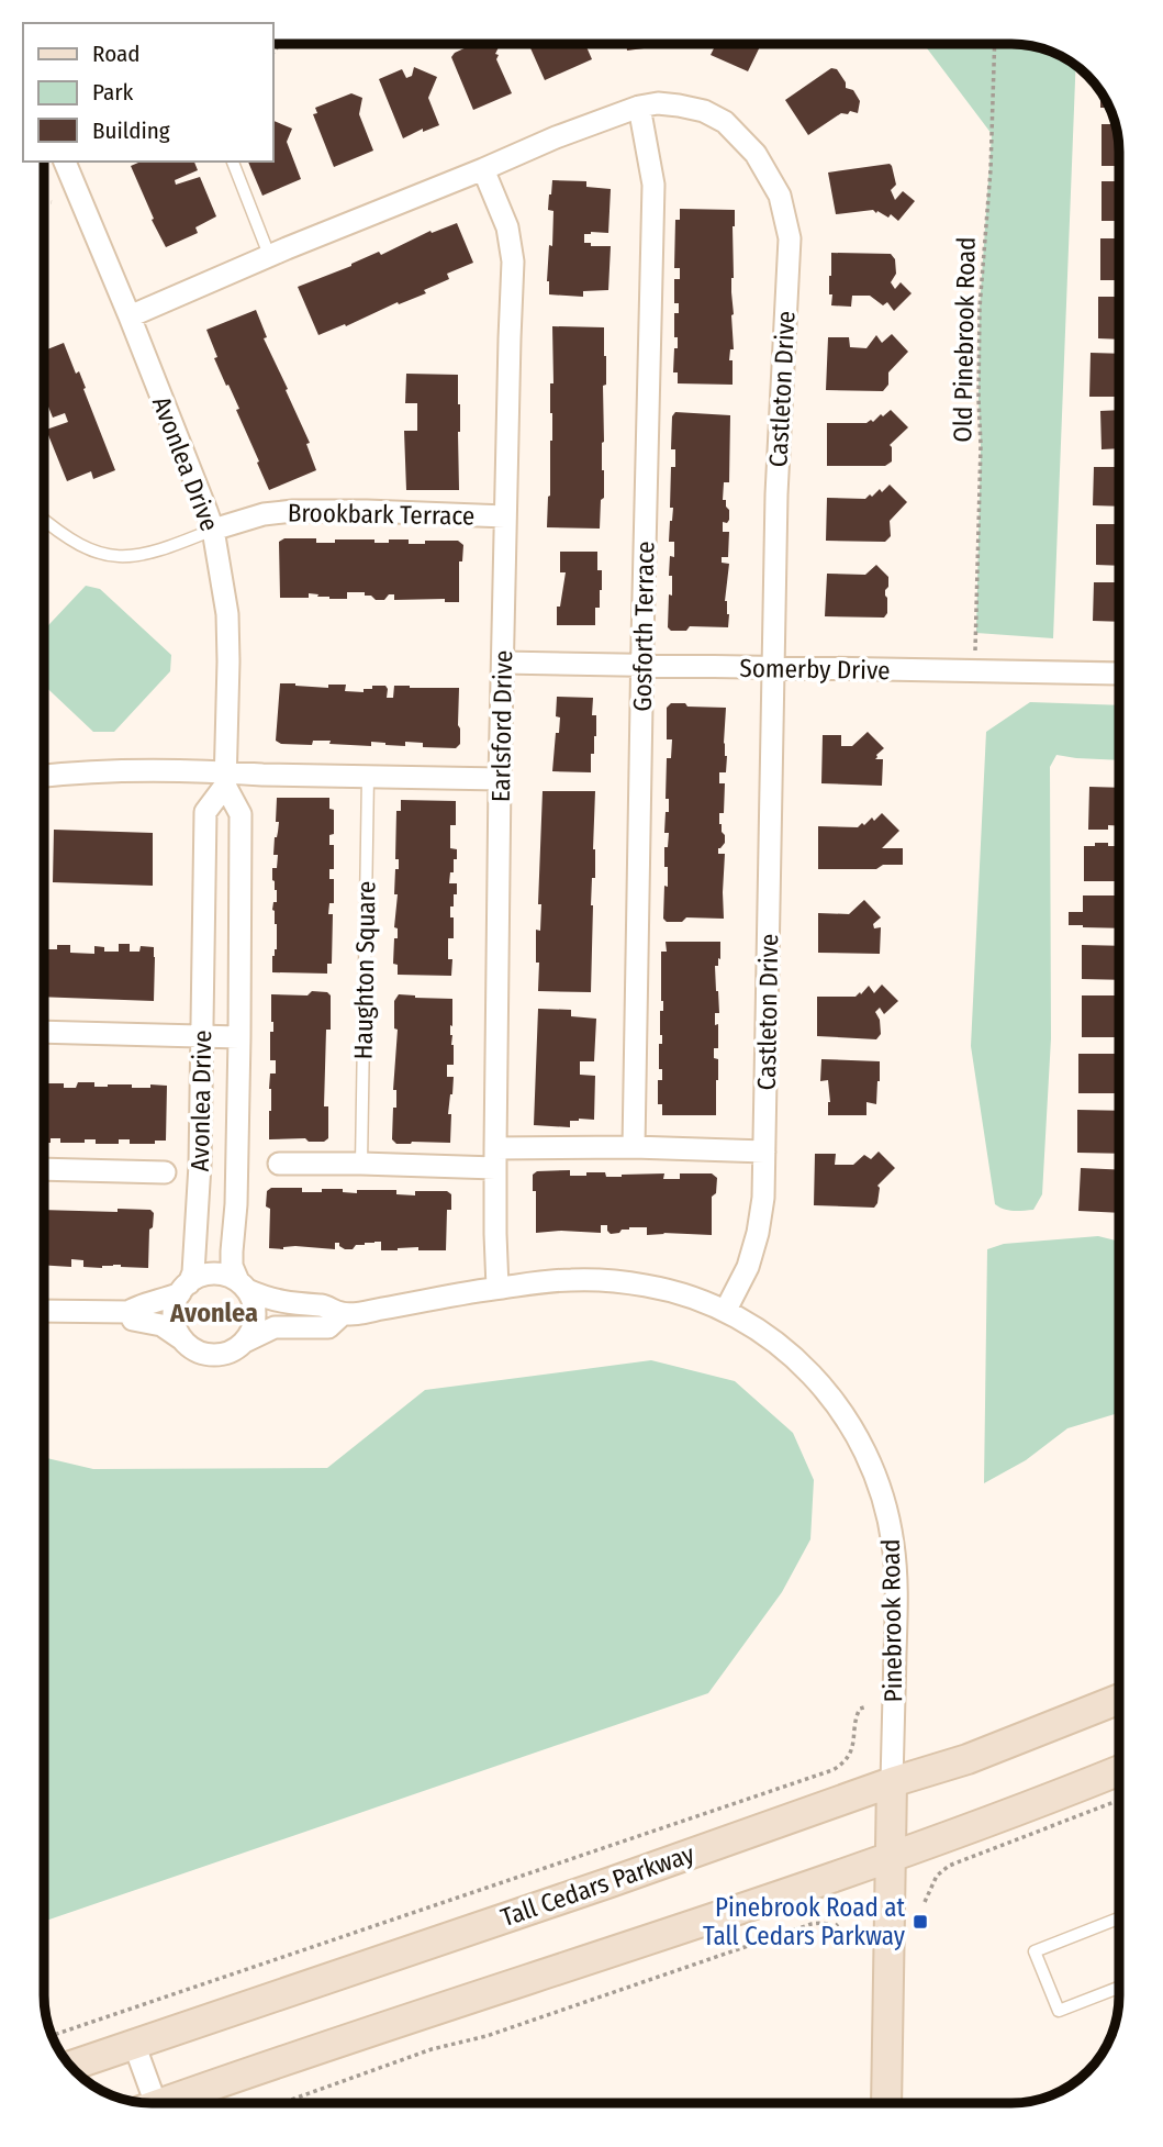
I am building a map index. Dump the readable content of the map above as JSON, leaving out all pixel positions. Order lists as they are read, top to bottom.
{
  "streets": {
    "main road": ["Pinebrook Road", "Tall Cedars Parkway"],
    "street": [
      "Castleton Drive",
      "Avonlea Drive",
      "Brookbark Terrace",
      "Gosforth Terrace",
      "Somerby Drive",
      "Earlsford Drive"
    ],
    "lane": ["Haughton Square"],
    "path": ["Old Pinebrook Road"]
  },
  "crossings": [
    ["Castleton Drive", "Avonlea Drive"],
    ["Castleton Drive", "Gosforth Terrace"],
    ["Castleton Drive", "Somerby Drive"],
    ["Castleton Drive", "Earlsford Drive"],
    ["Castleton Drive", "Pinebrook Road"],
    ["Avonlea Drive", "Brookbark Terrace"],
    ["Avonlea Drive", "Pinebrook Road"],
    ["Brookbark Terrace", "Earlsford Drive"],
    ["Gosforth Terrace", "Somerby Drive"],
    ["Somerby Drive", "Earlsford Drive"],
    ["Earlsford Drive", "Pinebrook Road"],
    ["Pinebrook Road", "Tall Cedars Parkway"]
  ],
  "districts": ["Avonlea"],
  "places": {
    "transit": ["Pinebrook Road at Tall Cedars Parkway"]
  },
  "legend": ["Road", "Park", "Building"]
}
